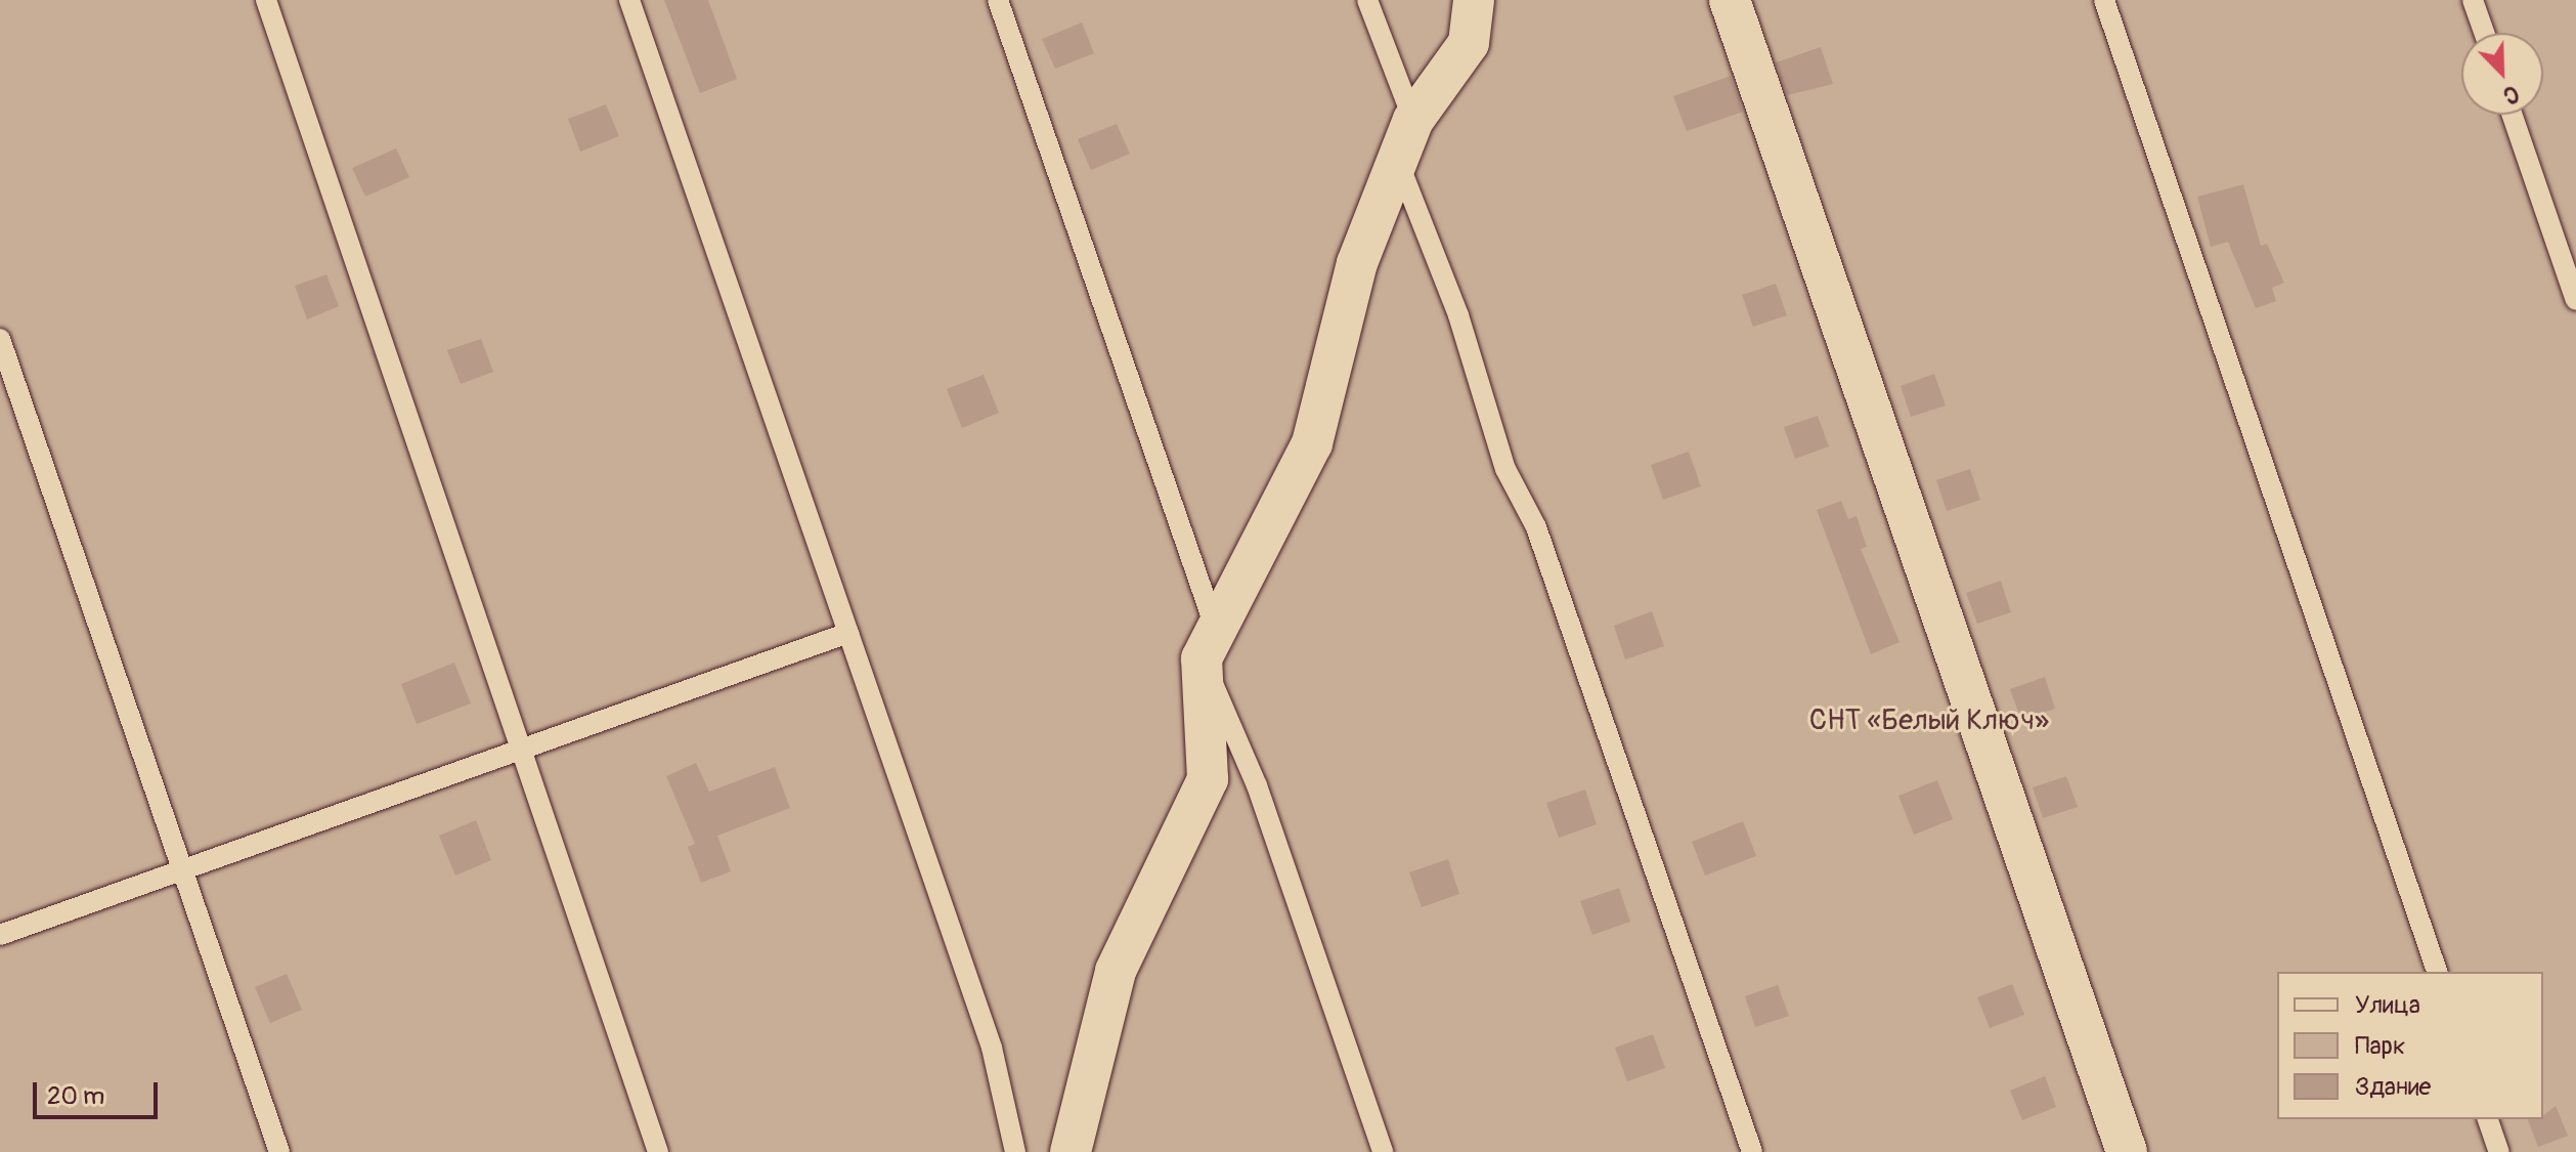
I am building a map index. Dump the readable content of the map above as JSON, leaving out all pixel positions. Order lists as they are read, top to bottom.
{
  "parks": ["СНТ «Белый Ключ»"],
  "legend": ["Улица", "Парк", "Здание"],
  "scale_bar": "20 m",
  "north": "bottom right"
}
